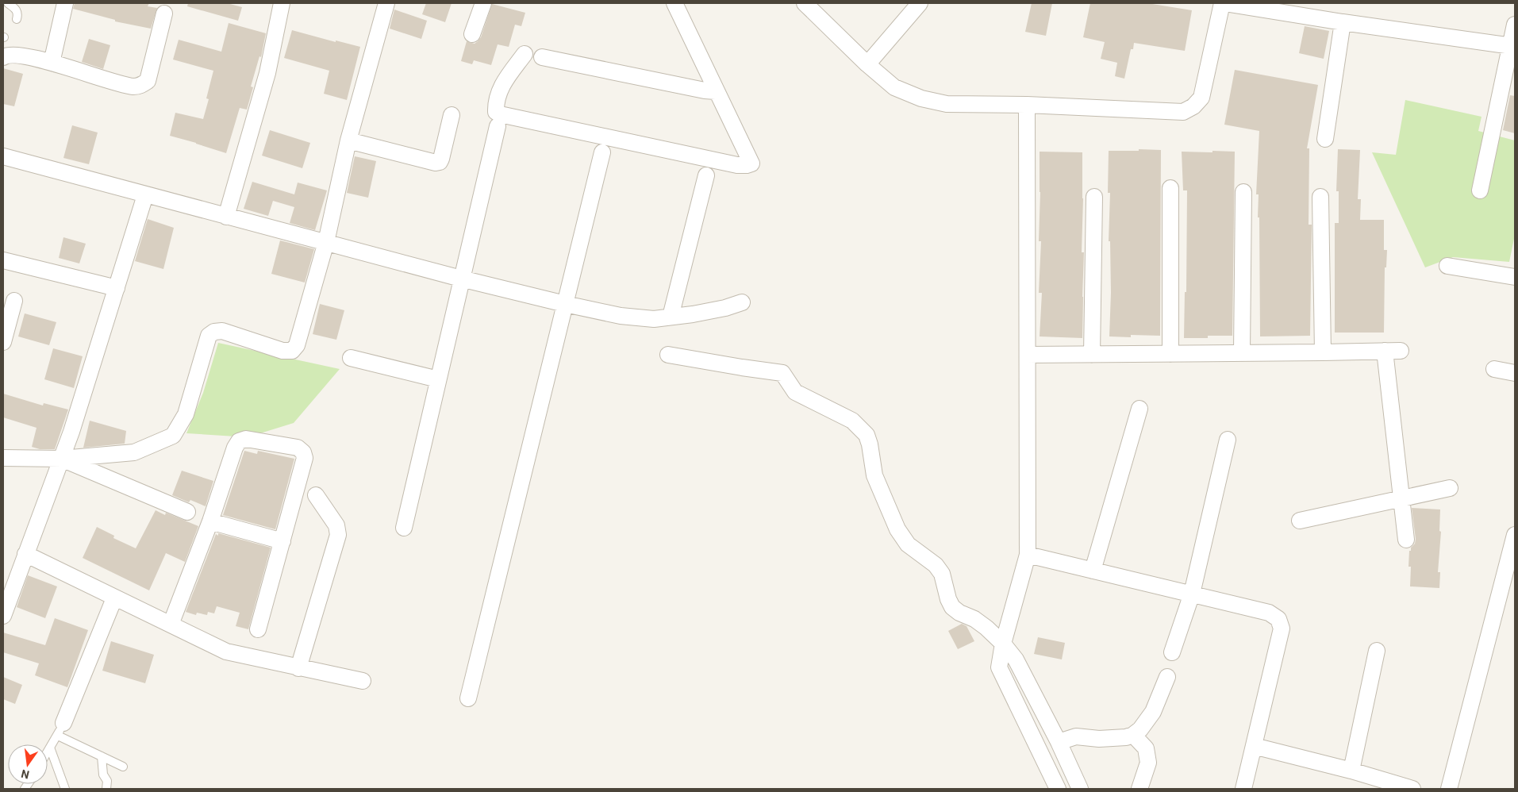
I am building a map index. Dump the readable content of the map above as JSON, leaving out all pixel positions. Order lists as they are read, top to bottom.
{
  "north": "bottom"
}
